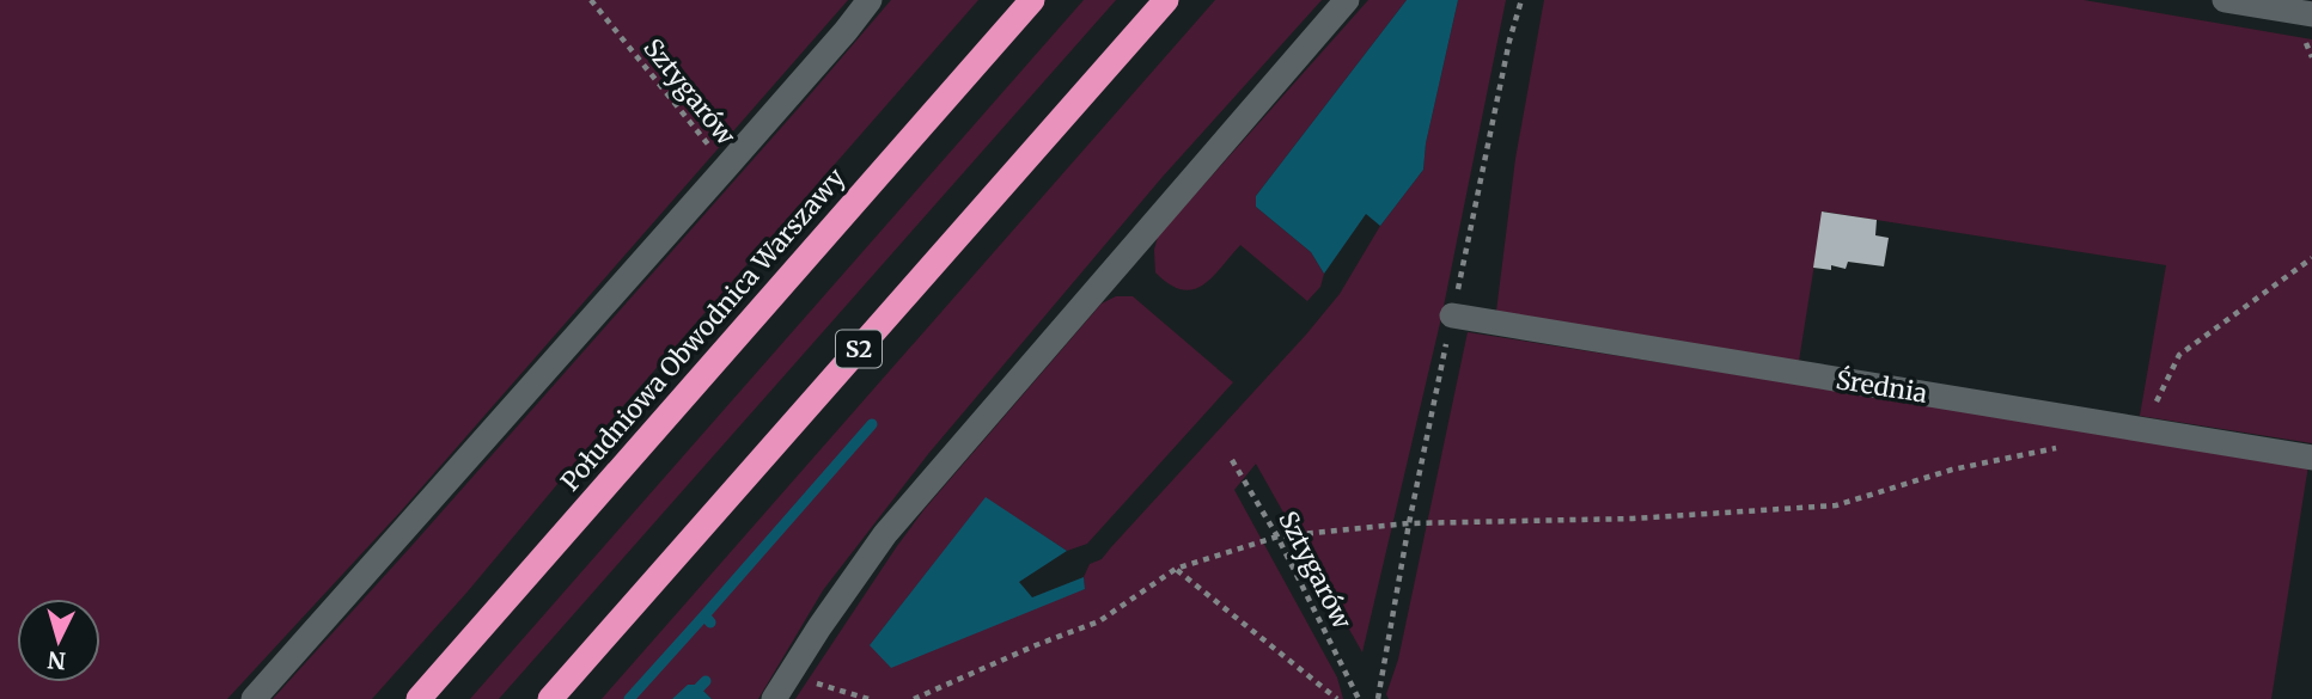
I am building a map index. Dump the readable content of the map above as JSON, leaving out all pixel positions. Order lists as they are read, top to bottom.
{
  "streets": {
    "highway": ["Południowa Obwodnica Warszawy", "S2"],
    "street": ["Średnia"],
    "path": ["Sztygarów"]
  },
  "north": "bottom"
}
